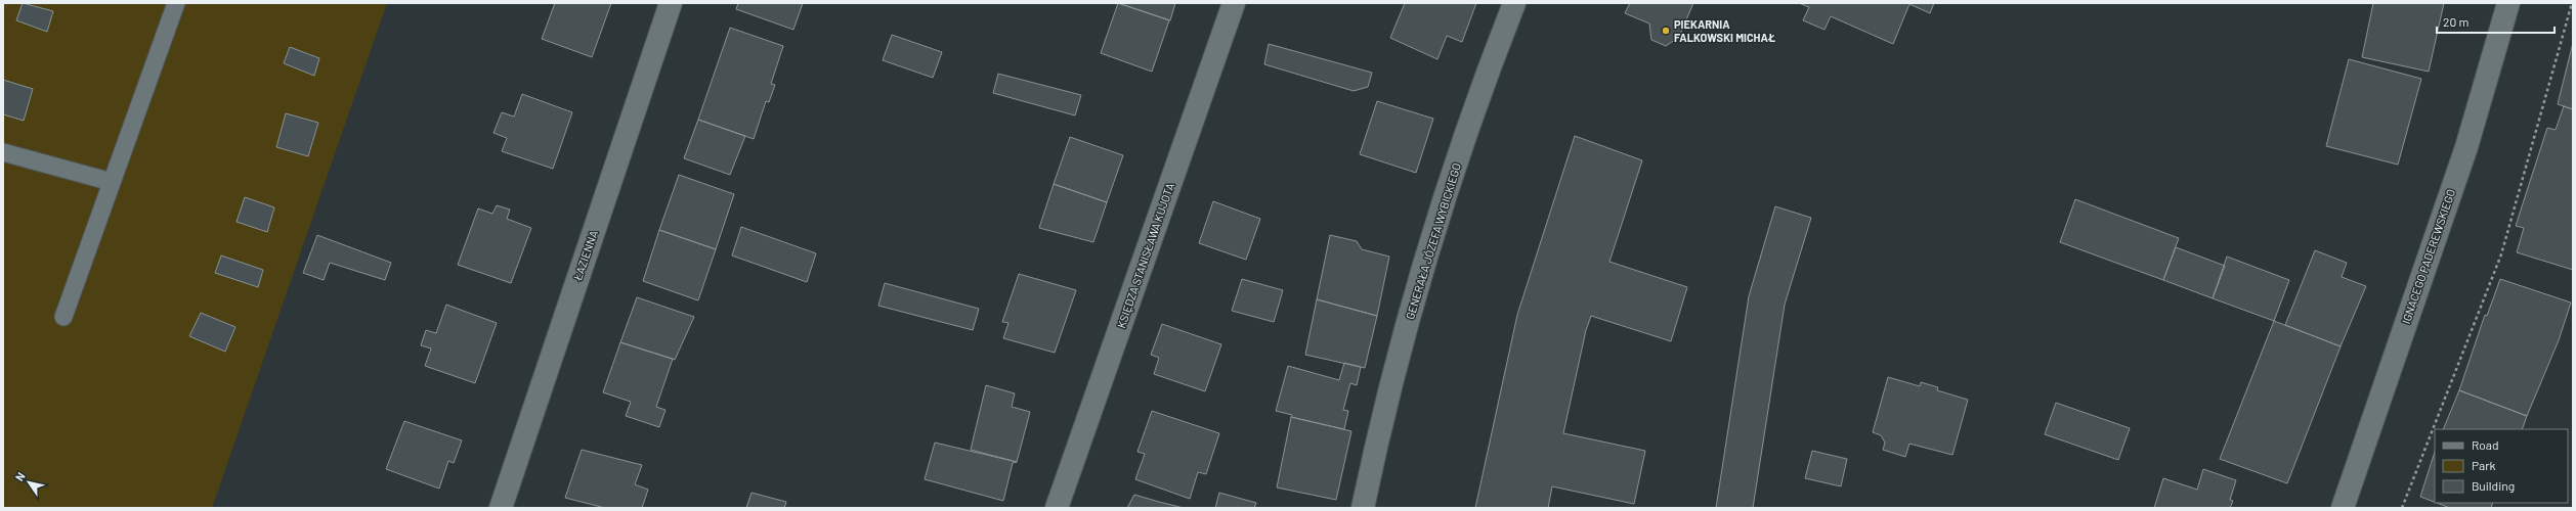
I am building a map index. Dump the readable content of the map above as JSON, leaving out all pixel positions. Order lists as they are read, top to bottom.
{
  "streets": {
    "street": [
      "GENERAŁA JÓZEFA WYBICKIEGO",
      "ŁAZIENNA",
      "KSIĘDZA STANISŁAWA KUJOTA",
      "IGNACEGO PADEREWSKIEGO"
    ]
  },
  "places": ["PIEKARNIA FALKOWSKI MICHAŁ"],
  "legend": ["Road", "Park", "Building"],
  "scale_bar": "20 m",
  "north": "top left"
}
